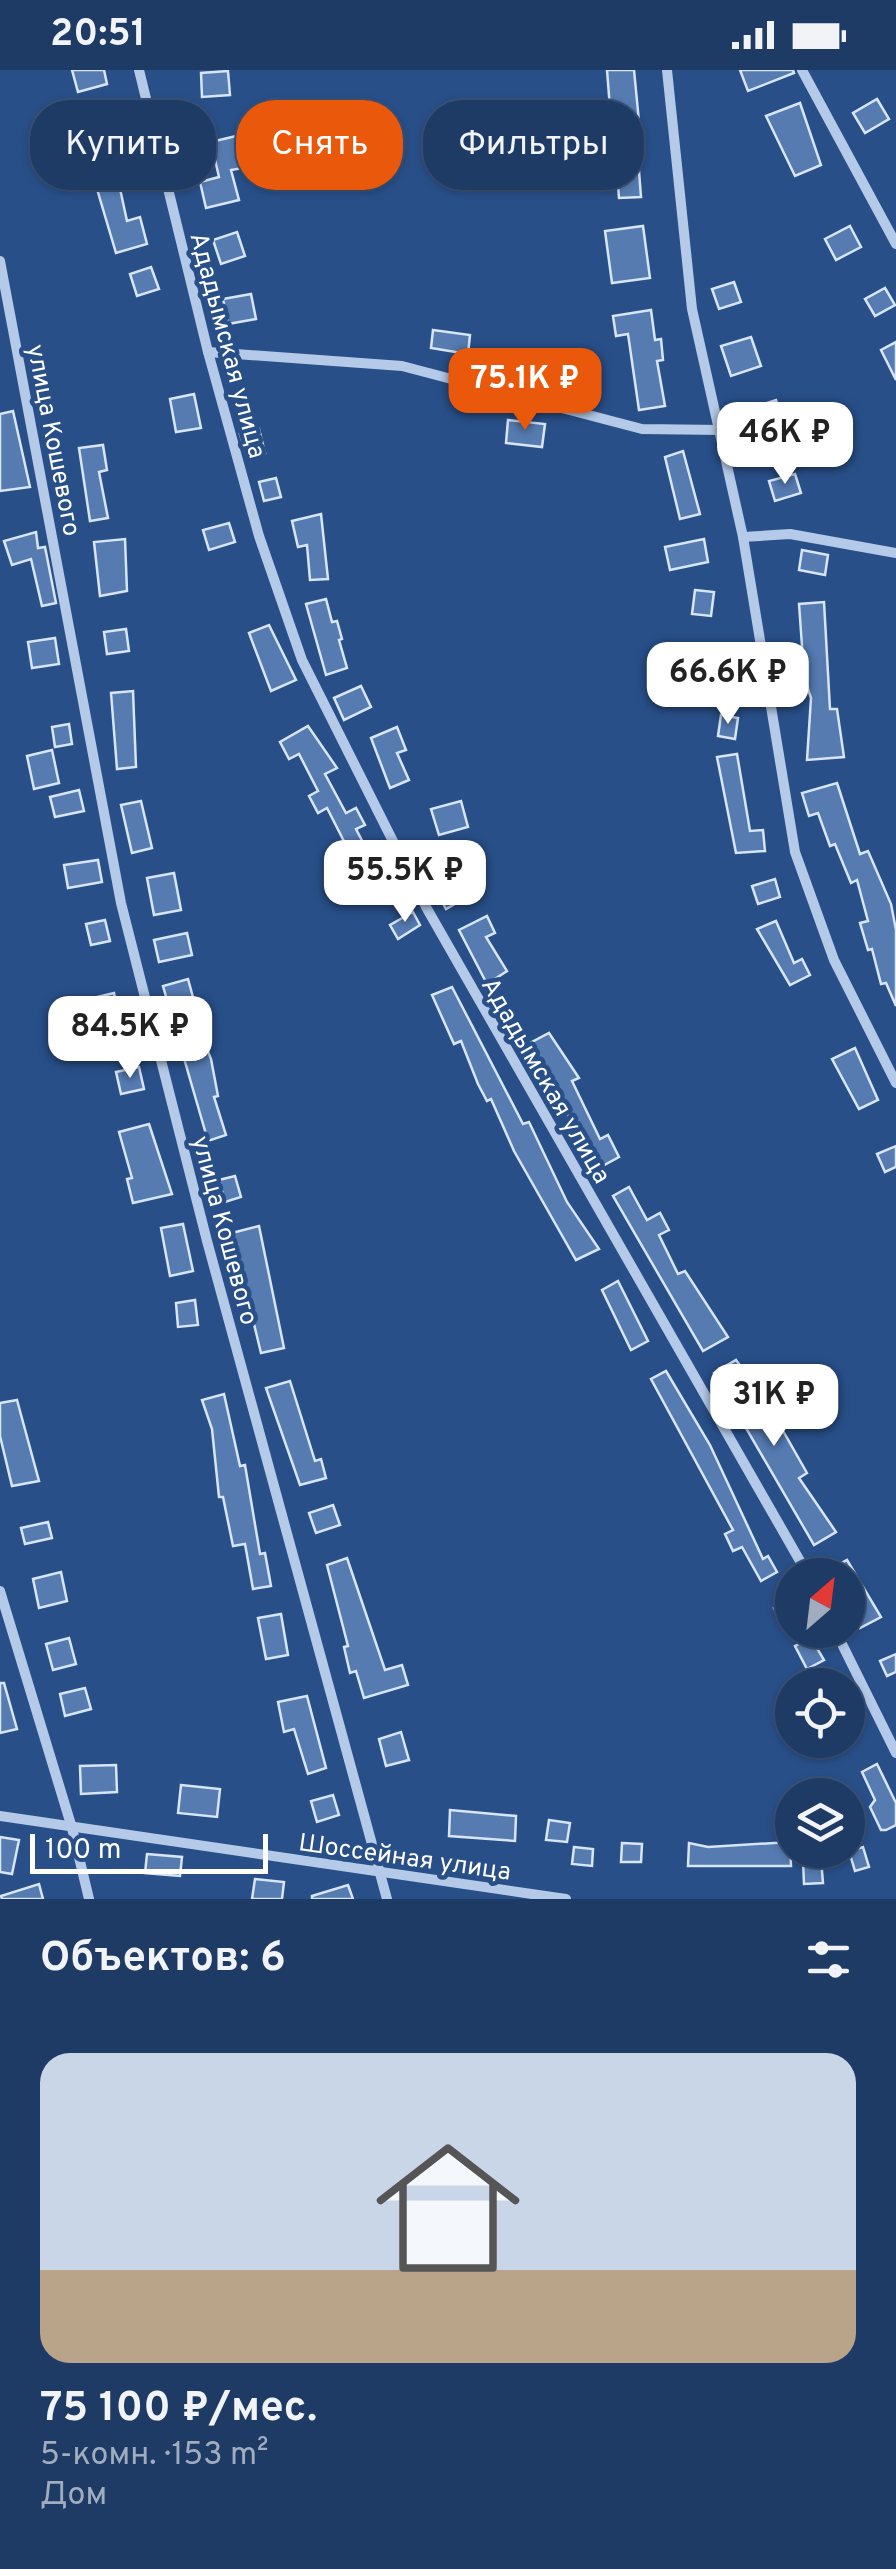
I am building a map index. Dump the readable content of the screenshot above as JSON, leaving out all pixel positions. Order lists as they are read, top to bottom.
{
  "streets": {
    "street": ["Ададымская улица", "улица Кошевого", "Шоссейная улица"]
  },
  "crossings": [
    ["улица Кошевого", "Шоссейная улица"]
  ],
  "scale_bar": "100 m",
  "north": "top right",
  "page": {
    "status": "20:51",
    "chip": ["Купить", "Снять", "Фильтры"],
    "price": [
      "75.1K ₽",
      "46K ₽",
      "66.6K ₽",
      "55.5K ₽",
      "84.5K ₽",
      "31K ₽"
    ],
    "scale": "100 m",
    "heading": "Объектов: 6",
    "list": [
      {
        "name": "75 100 ₽/мес.",
        "note": "5-комн. · 153 m² · Дом"
      }
    ]
  }
}
